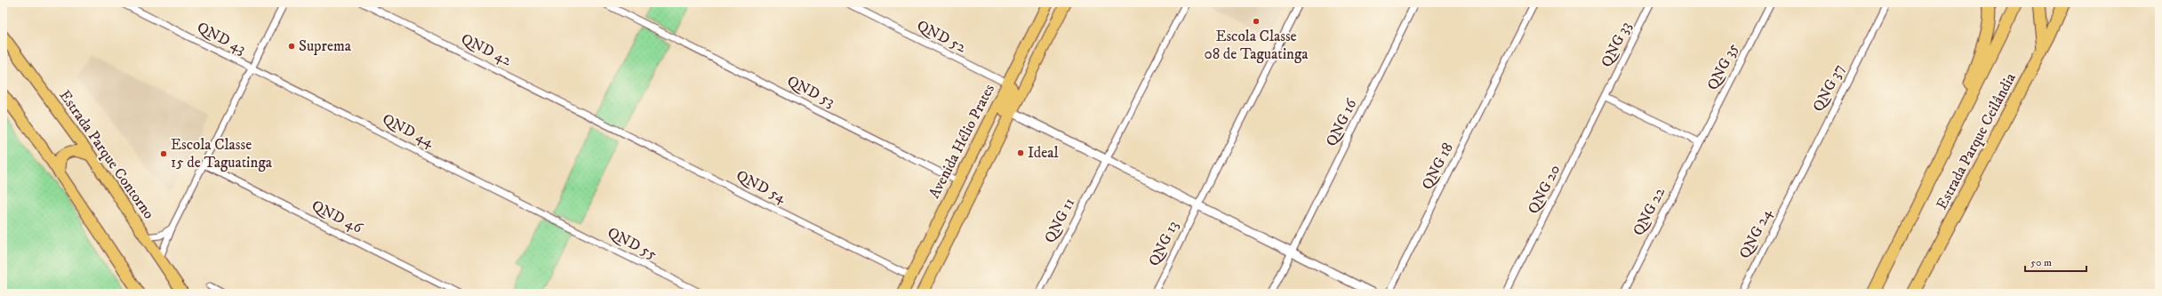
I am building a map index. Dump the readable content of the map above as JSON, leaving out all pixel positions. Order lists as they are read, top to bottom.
{
  "streets": {
    "highway": ["Estrada Parque Ceilândia"],
    "main road": ["Avenida Hélio Prates", "Estrada Parque Contorno"],
    "street": [
      "QND 52",
      "QND 43",
      "QNG 33",
      "QND 42",
      "QNG 35",
      "QNG 37",
      "QND 53",
      "QNG 16",
      "QND 44",
      "QNG 18",
      "QND 54",
      "QNG 20",
      "QNG 22",
      "QND 46",
      "QNG 11",
      "QNG 24",
      "QND 55",
      "QNG 13"
    ]
  },
  "crossings": [
    ["QND 52", "Avenida Hélio Prates"],
    ["QND 43", "QND 44"],
    ["QNG 33", "QNG 20"],
    ["QND 42", "QND 54"],
    ["QNG 35", "QNG 22"],
    ["QNG 37", "QNG 24"],
    ["QND 53", "Avenida Hélio Prates"],
    ["QND 44", "QND 55"],
    ["Avenida Hélio Prates", "QND 54"]
  ],
  "places": [
    "Escola Classe 08 de Taguatinga",
    "Suprema",
    "Ideal",
    "Escola Classe 15 de Taguatinga"
  ],
  "scale_bar": "50 m"
}
